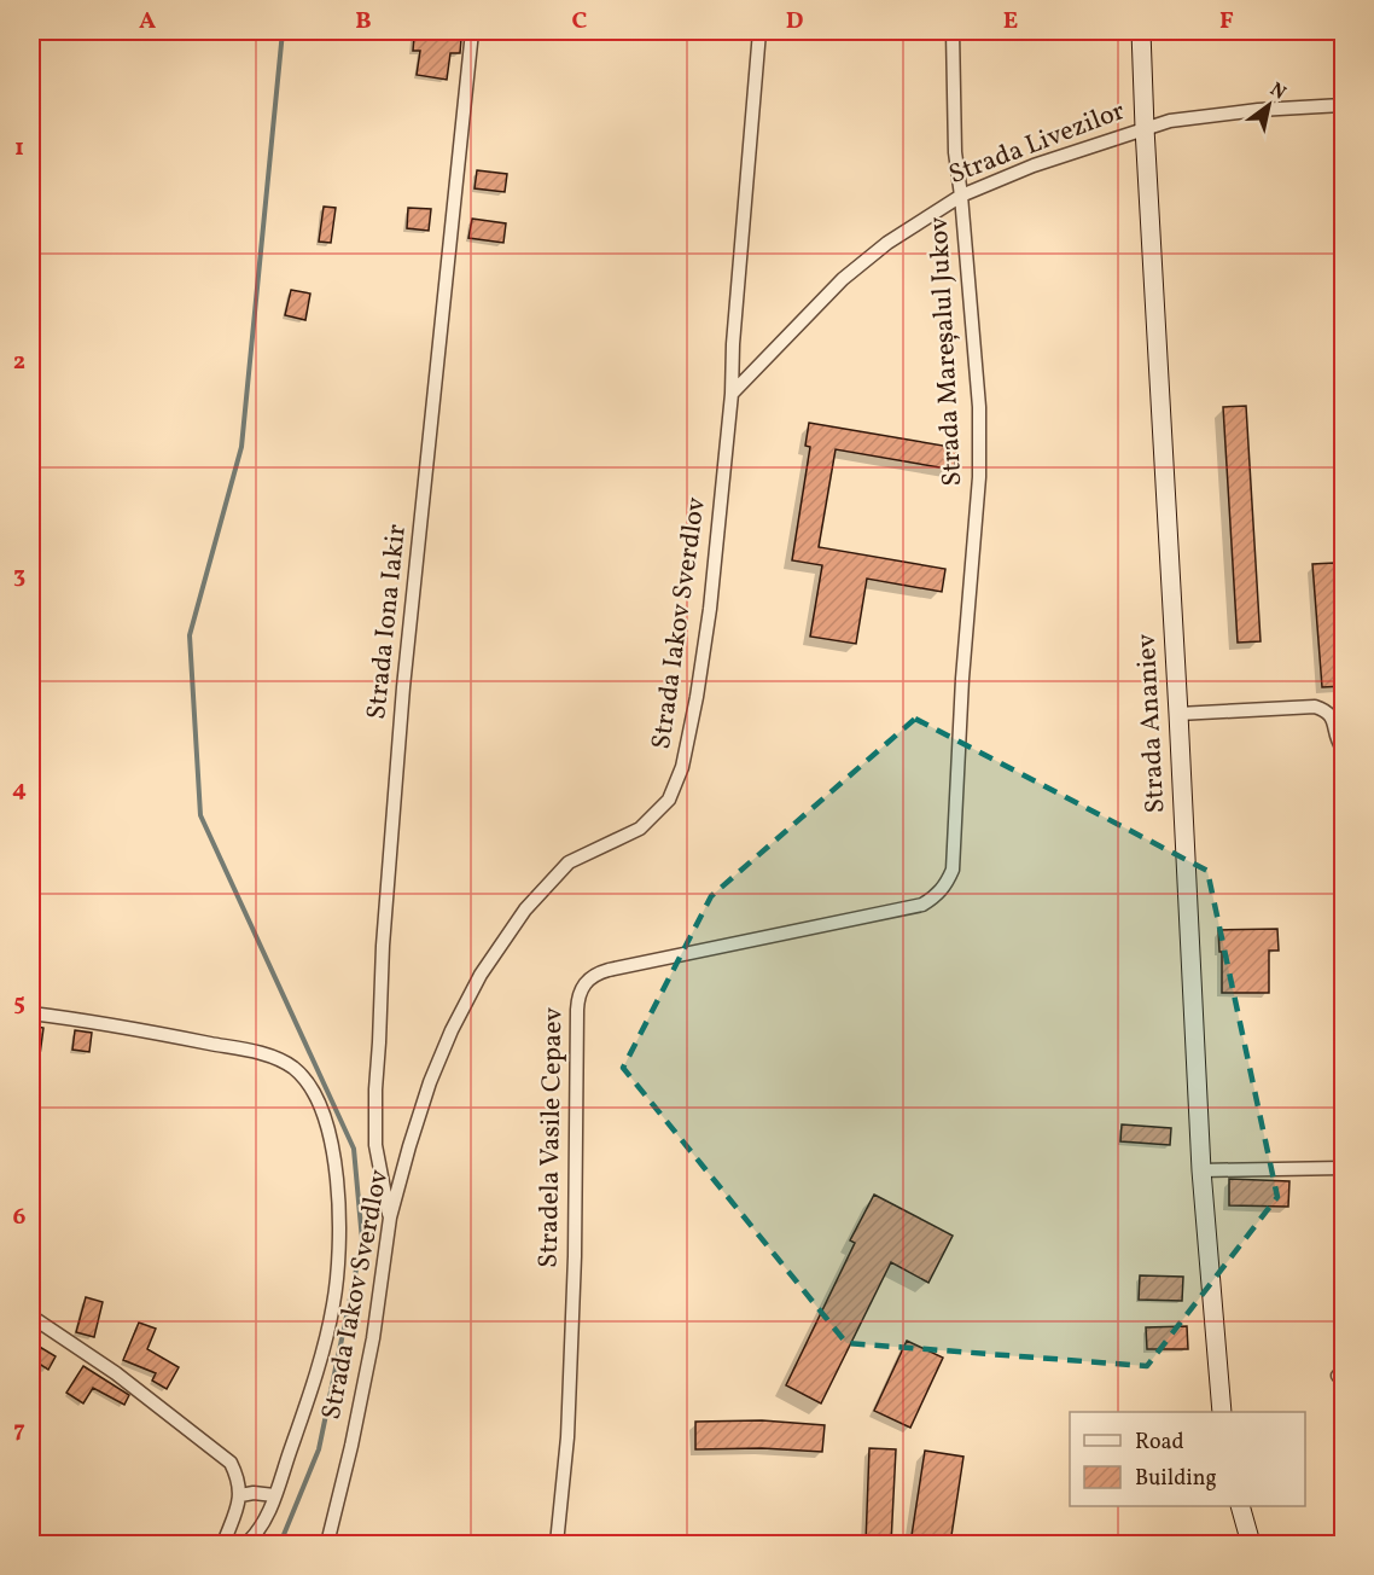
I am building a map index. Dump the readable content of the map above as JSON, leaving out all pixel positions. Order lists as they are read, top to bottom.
{
  "streets": {
    "street": [
      "Strada Livezilor",
      "Strada Mareșalul Jukov",
      "Strada Iona Iakir",
      "Strada Iakov Sverdlov",
      "Strada Ananiev",
      "Stradela Vasile Cepaev"
    ]
  },
  "crossings": [
    ["Strada Livezilor", "Strada Mareșalul Jukov"],
    ["Strada Livezilor", "Strada Iakov Sverdlov"],
    ["Strada Livezilor", "Strada Ananiev"],
    ["Strada Mareșalul Jukov", "Stradela Vasile Cepaev"],
    ["Strada Iona Iakir", "Strada Iakov Sverdlov"]
  ],
  "legend": ["Road", "Building"],
  "north": "top right",
  "grid": {
    "columns": [
      "A",
      "B",
      "C",
      "D",
      "E",
      "F"
    ],
    "rows": [
      "1",
      "2",
      "3",
      "4",
      "5",
      "6",
      "7"
    ]
  }
}
